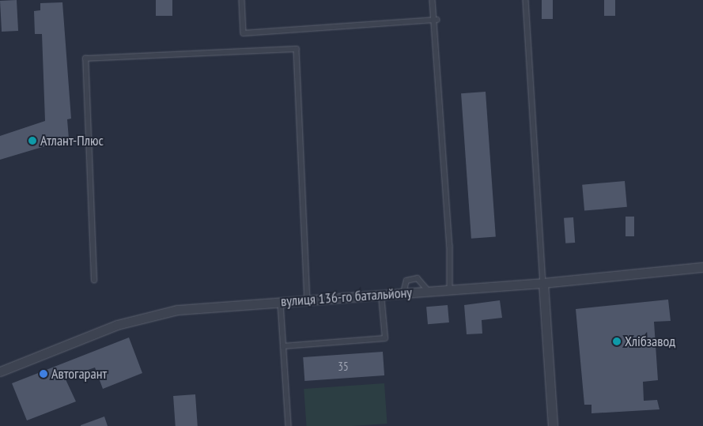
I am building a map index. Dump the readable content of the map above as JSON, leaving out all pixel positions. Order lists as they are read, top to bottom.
{
  "streets": {
    "street": ["вулиця 136-го батальйону"]
  },
  "places": ["Атлант-Плюс", "Хлібзавод", "Автогарант"],
  "house_numbers": ["35"]
}
